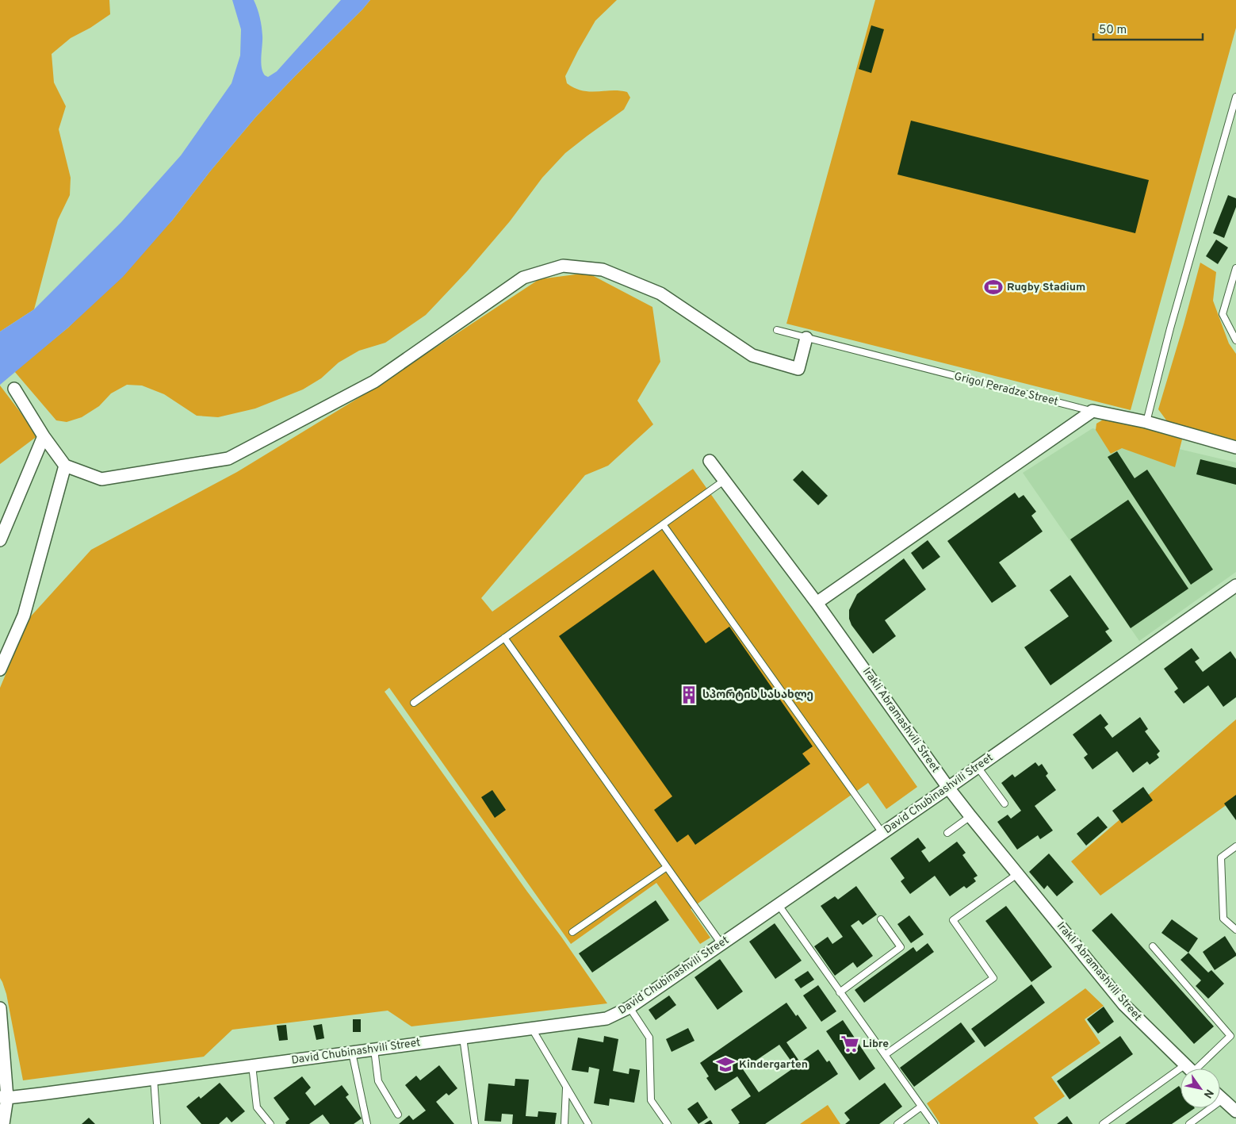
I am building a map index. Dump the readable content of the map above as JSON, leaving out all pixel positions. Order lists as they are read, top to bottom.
{
  "streets": {
    "street": ["Grigol Peradze Street", "Irakli Abramashvili Street", "David Chubinashvili Street"]
  },
  "crossings": [
    ["Irakli Abramashvili Street", "David Chubinashvili Street"]
  ],
  "places": {
    "sports": ["Rugby Stadium"],
    "building": ["სპორტის სასახლე"],
    "supermarket": ["Libre"],
    "school or university": ["Kindergarten"]
  },
  "scale_bar": "50 m",
  "north": "bottom right"
}
